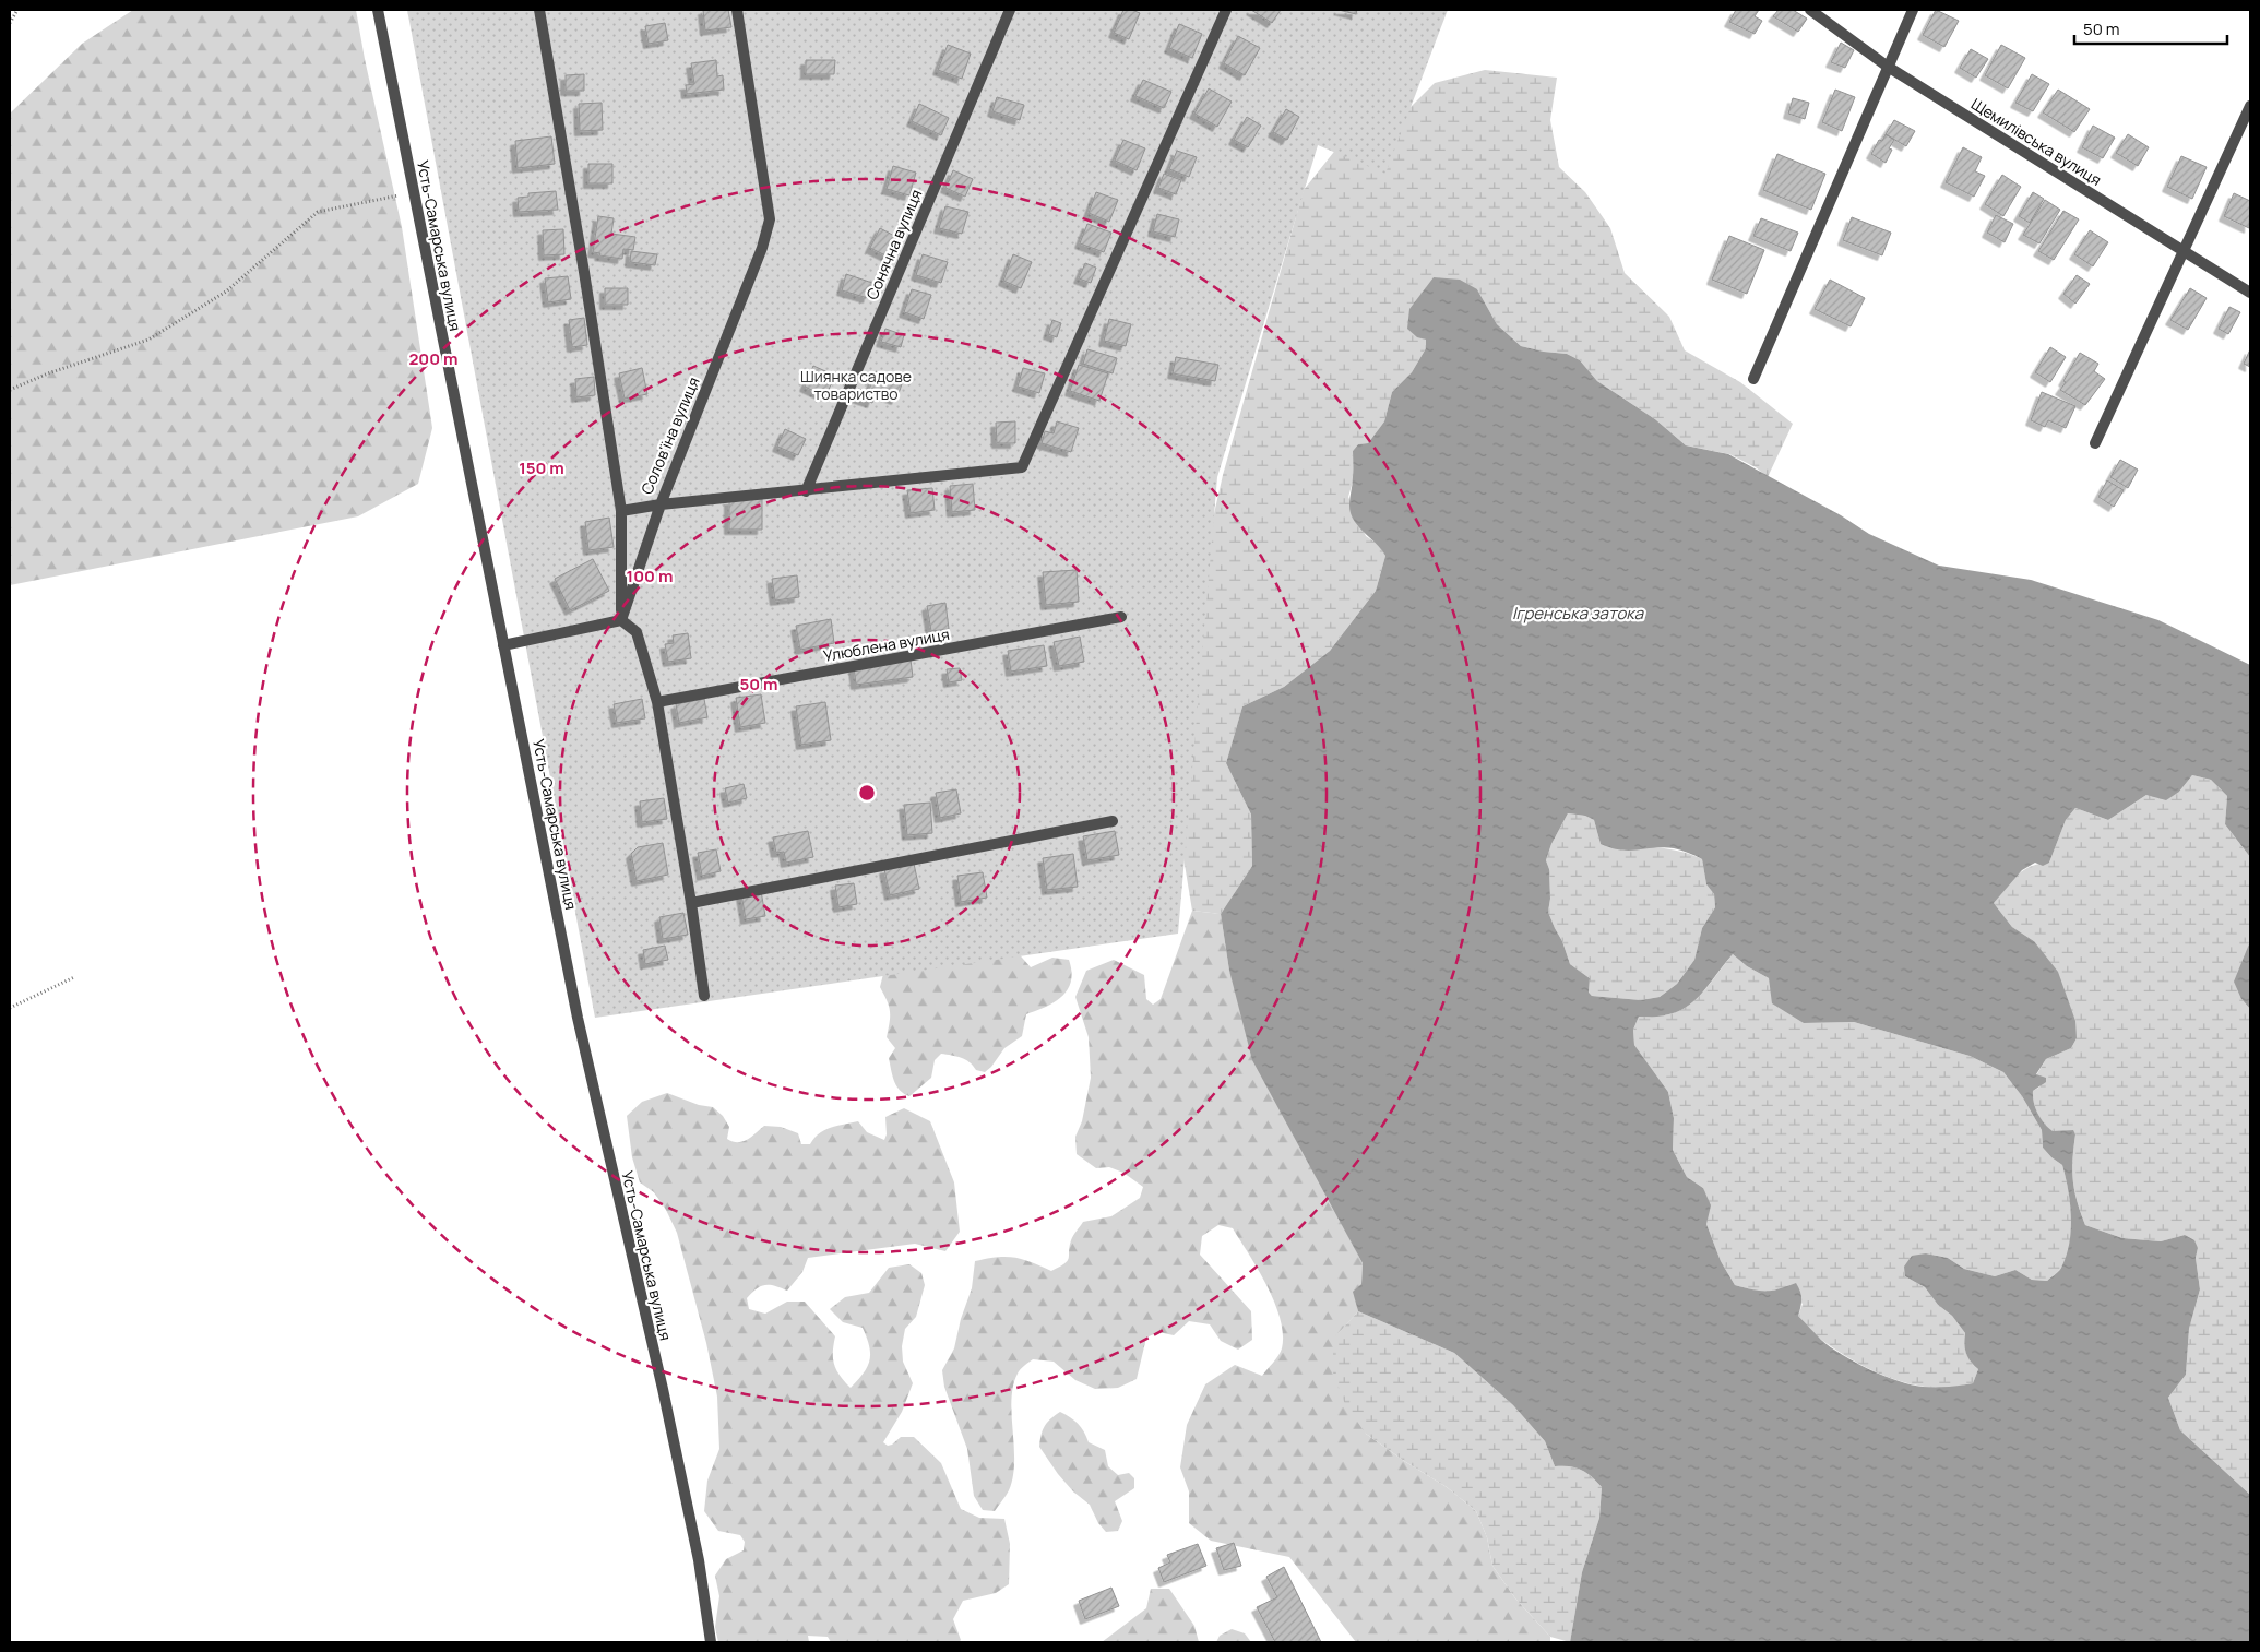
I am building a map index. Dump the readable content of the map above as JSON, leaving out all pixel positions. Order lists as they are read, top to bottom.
{
  "streets": {
    "street": [
      "Щемилівська вулиця",
      "Сонячна вулиця",
      "Усть-Самарська вулиця",
      "Солов'їна вулиця",
      "Улюблена вулиця"
    ]
  },
  "water": ["Ігренська затока"],
  "parks": ["Шиянка садове товариство"],
  "scale_bar": "50 m",
  "rings": [
    "200 m",
    "150 m",
    "100 m",
    "50 m"
  ]
}
